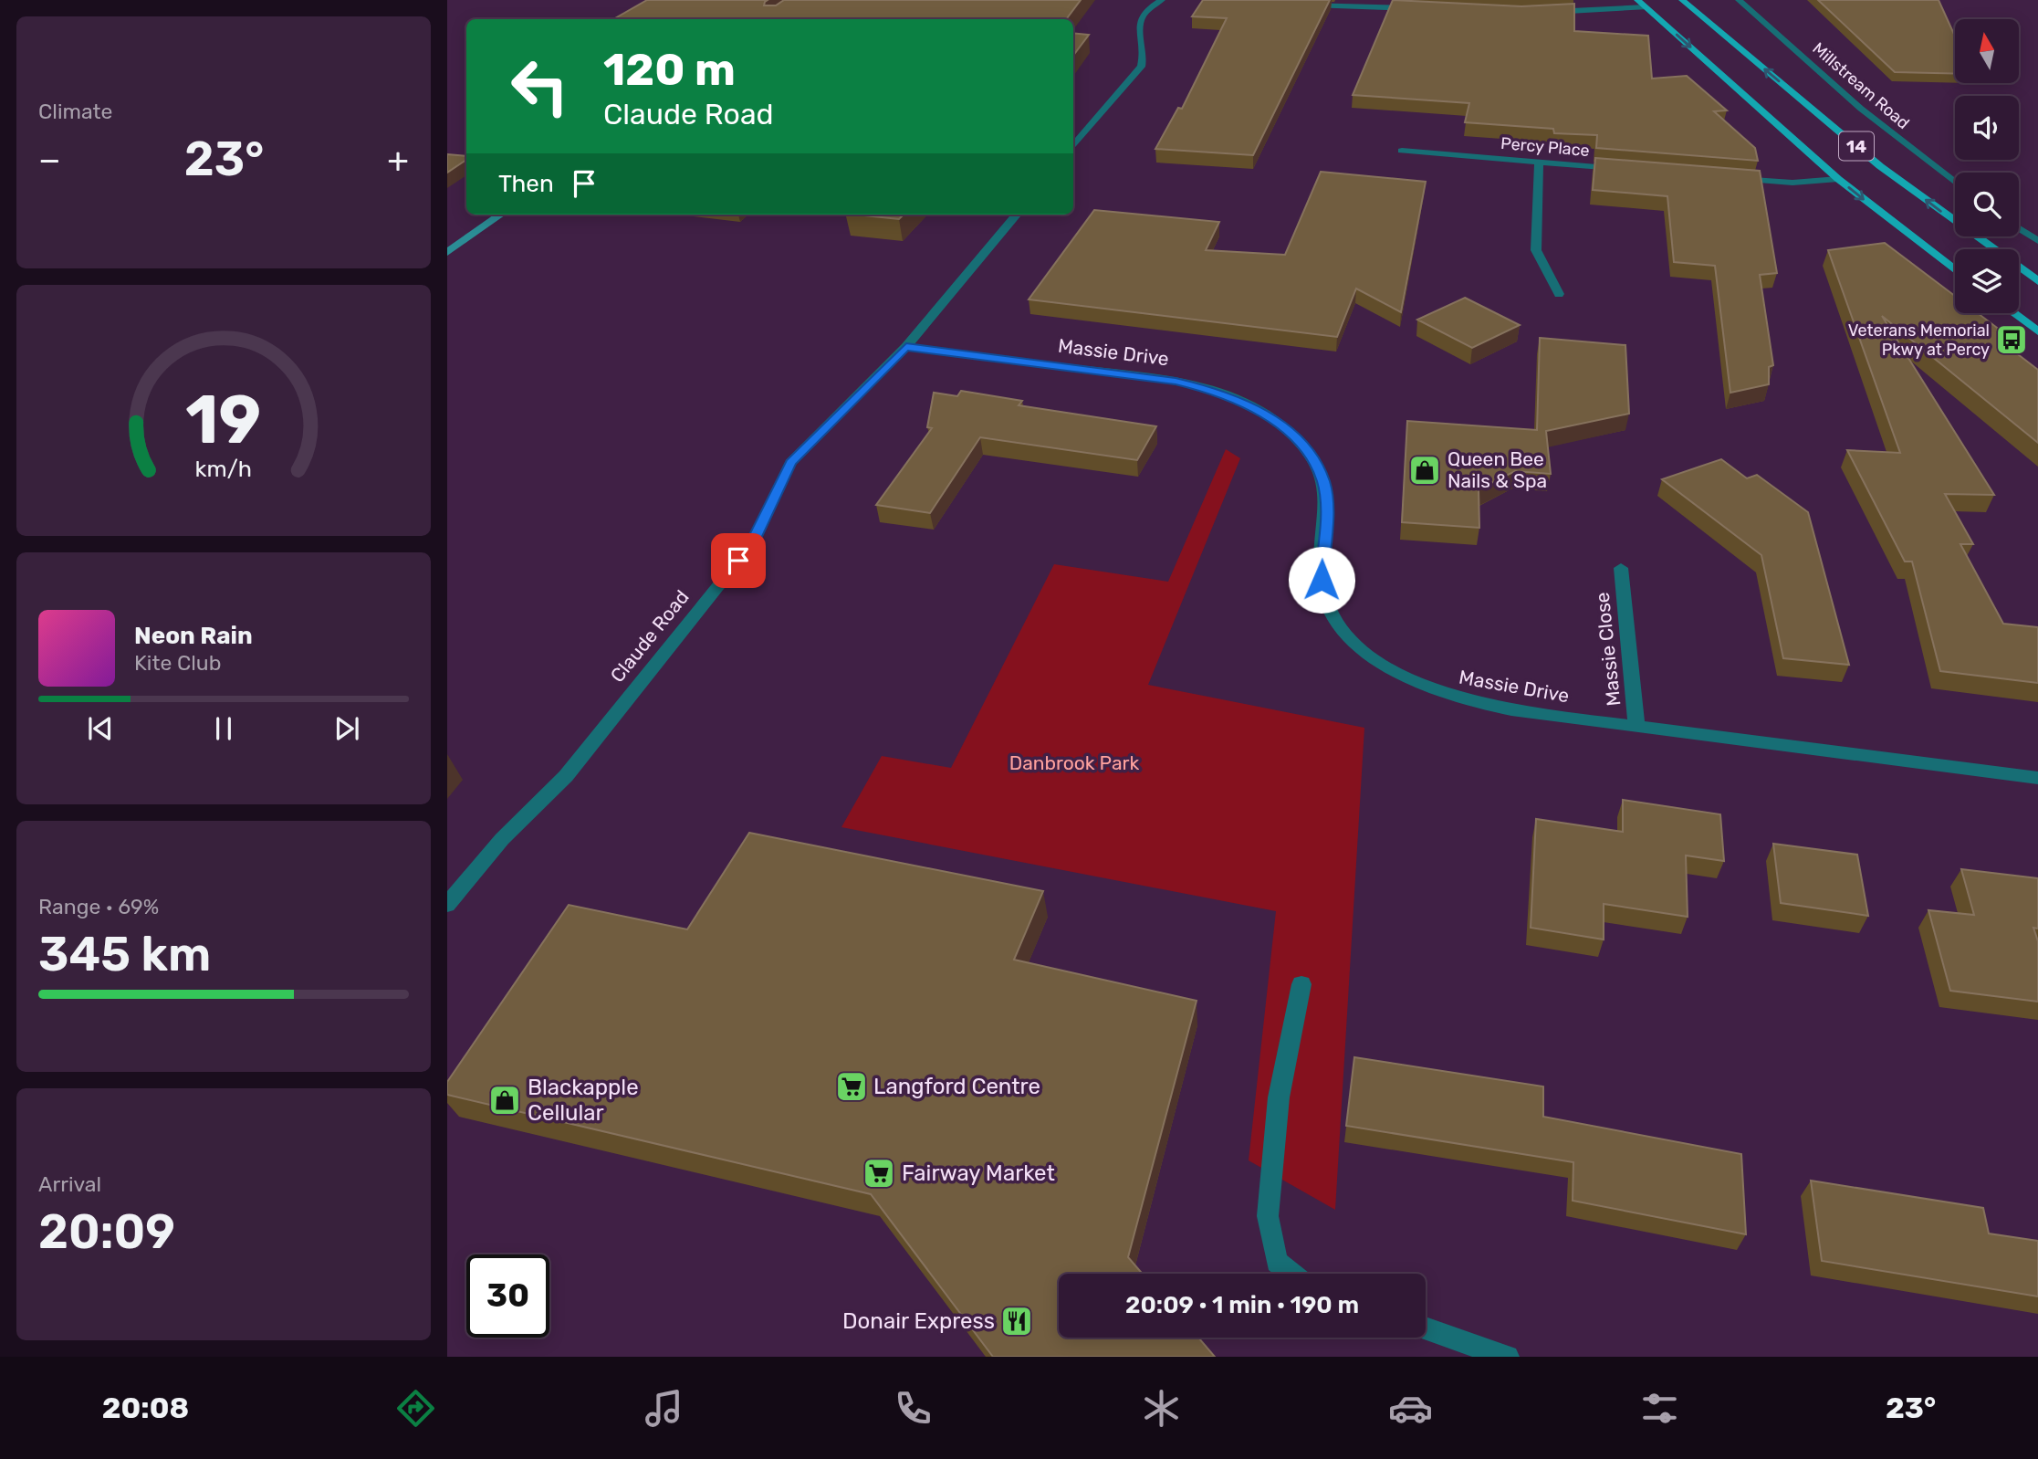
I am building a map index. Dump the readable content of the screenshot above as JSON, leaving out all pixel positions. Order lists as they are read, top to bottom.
{
  "streets": {
    "main road": ["14"],
    "street": [
      "Millstream Road",
      "Percy Place",
      "Massie Drive",
      "Claude Road",
      "Massie Close"
    ]
  },
  "crossings": [
    ["Massie Drive", "Claude Road"],
    ["Massie Drive", "Massie Close"]
  ],
  "parks": ["Danbrook Park"],
  "places": {
    "bus stop": ["Veterans Memorial Pkwy at Percy"],
    "shop": ["Queen Bee Nails & Spa", "Blackapple Cellular"],
    "supermarket": ["Langford Centre", "Fairway Market"],
    "restaurant": ["Donair Express"]
  },
  "north": "top",
  "page": {
    "tile": [
      "Climate",
      ["Range · 69%", "345 km"],
      ["Arrival", "20:09"]
    ],
    "turn": ["120 m", "Claude Road"],
    "heat": ["−", "23°", "+"],
    "then": "Then",
    "song": ["Neon Rain", "Kite Club"],
    "limit": "30",
    "trip": "20:09 · 1 min · 190 m",
    "tabs": ["20:08", "23°"],
    "gauge": ["19", "km/h"]
  }
}
